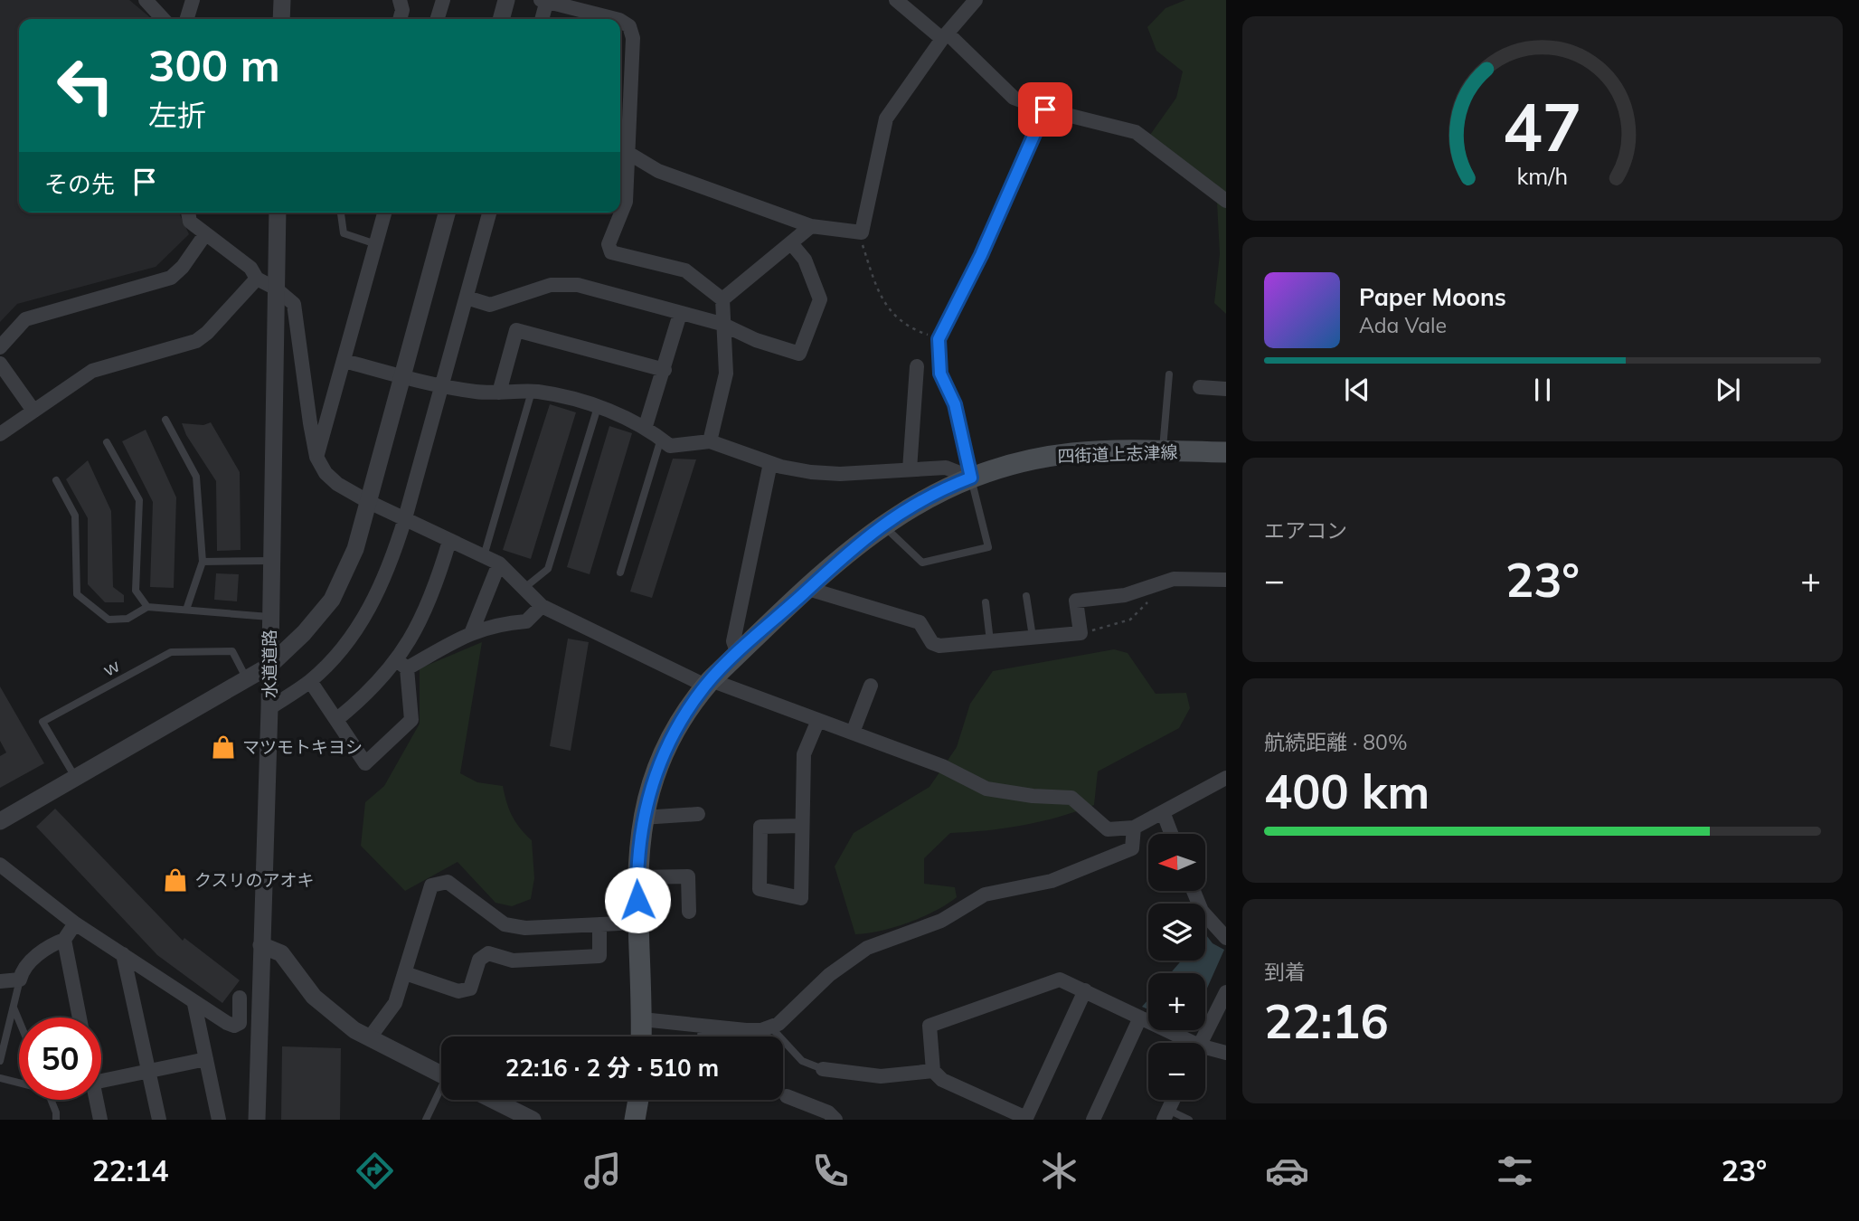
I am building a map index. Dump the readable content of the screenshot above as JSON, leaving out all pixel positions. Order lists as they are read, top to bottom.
{
  "streets": {
    "main road": ["四街道上志津線"],
    "street": ["水道道路"],
    "lane": ["ｗ"]
  },
  "places": {
    "shop": ["マツモトキヨシ", "クスリのアオキ"]
  },
  "north": "left",
  "page": {
    "turn": ["300 m", "左折"],
    "then": "その先",
    "song": ["Paper Moons", "Ada Vale"],
    "tile": [
      "エアコン",
      ["航続距離 · 80%", "400 km"],
      ["到着", "22:16"]
    ],
    "heat": ["−", "23°", "+"],
    "map_buttons": ["+", "−"],
    "limit": "50",
    "trip": "22:16 · 2 分 · 510 m",
    "tabs": ["22:14", "23°"],
    "gauge": ["47", "km/h"]
  }
}
